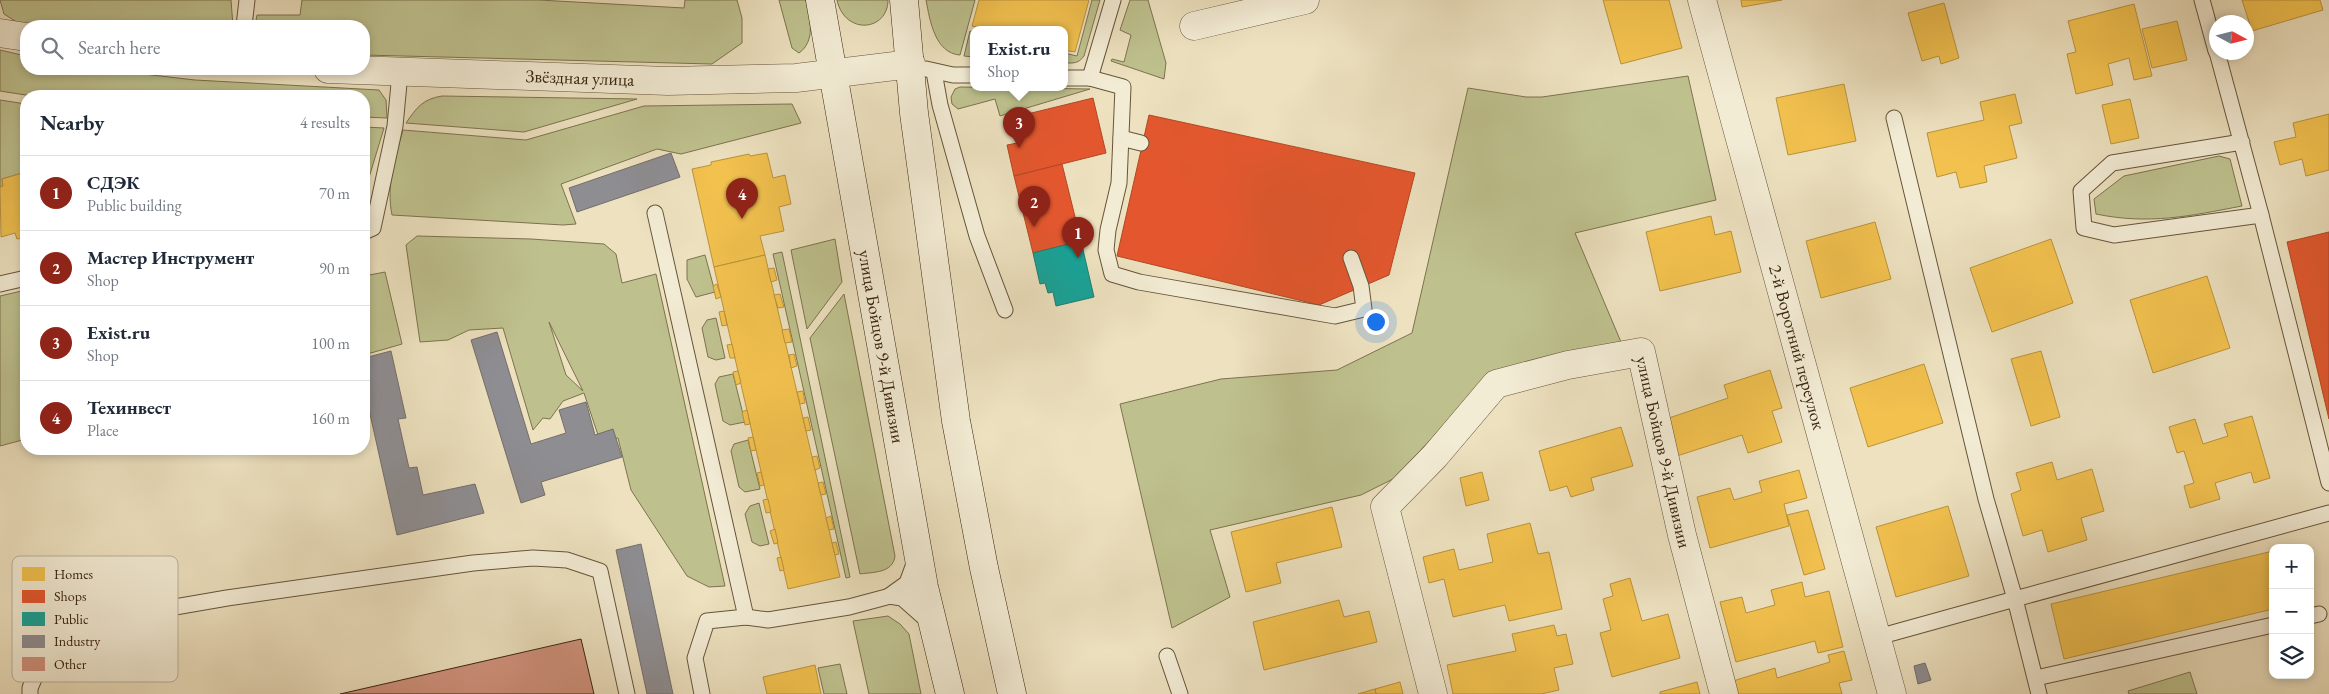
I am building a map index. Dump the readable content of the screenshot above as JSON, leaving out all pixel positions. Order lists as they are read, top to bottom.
{
  "streets": {
    "street": ["Звёздная улица", "2-й Воротний переулок", "улица Бойцов 9-й Дивизии"]
  },
  "crossings": [
    ["Звёздная улица", "улица Бойцов 9-й Дивизии"]
  ],
  "legend": [
    "Homes",
    "Shops",
    "Public",
    "Industry",
    "Other"
  ],
  "north": "right",
  "page": {
    "search": "Search here",
    "popup": ["Exist.ru", "Shop"],
    "heading": ["Nearby", "4 results"],
    "pins": [
      "3",
      "4",
      "2",
      "1"
    ],
    "list": [
      {
        "mark": "1",
        "name": "СДЭК",
        "note": "Public building",
        "value": "70 m"
      },
      {
        "mark": "2",
        "name": "Мастер Инструмент",
        "note": "Shop",
        "value": "90 m"
      },
      {
        "mark": "3",
        "name": "Exist.ru",
        "note": "Shop",
        "value": "100 m"
      },
      {
        "mark": "4",
        "name": "Техинвест",
        "note": "Place",
        "value": "160 m"
      }
    ],
    "map_buttons": ["+", "−"]
  }
}
